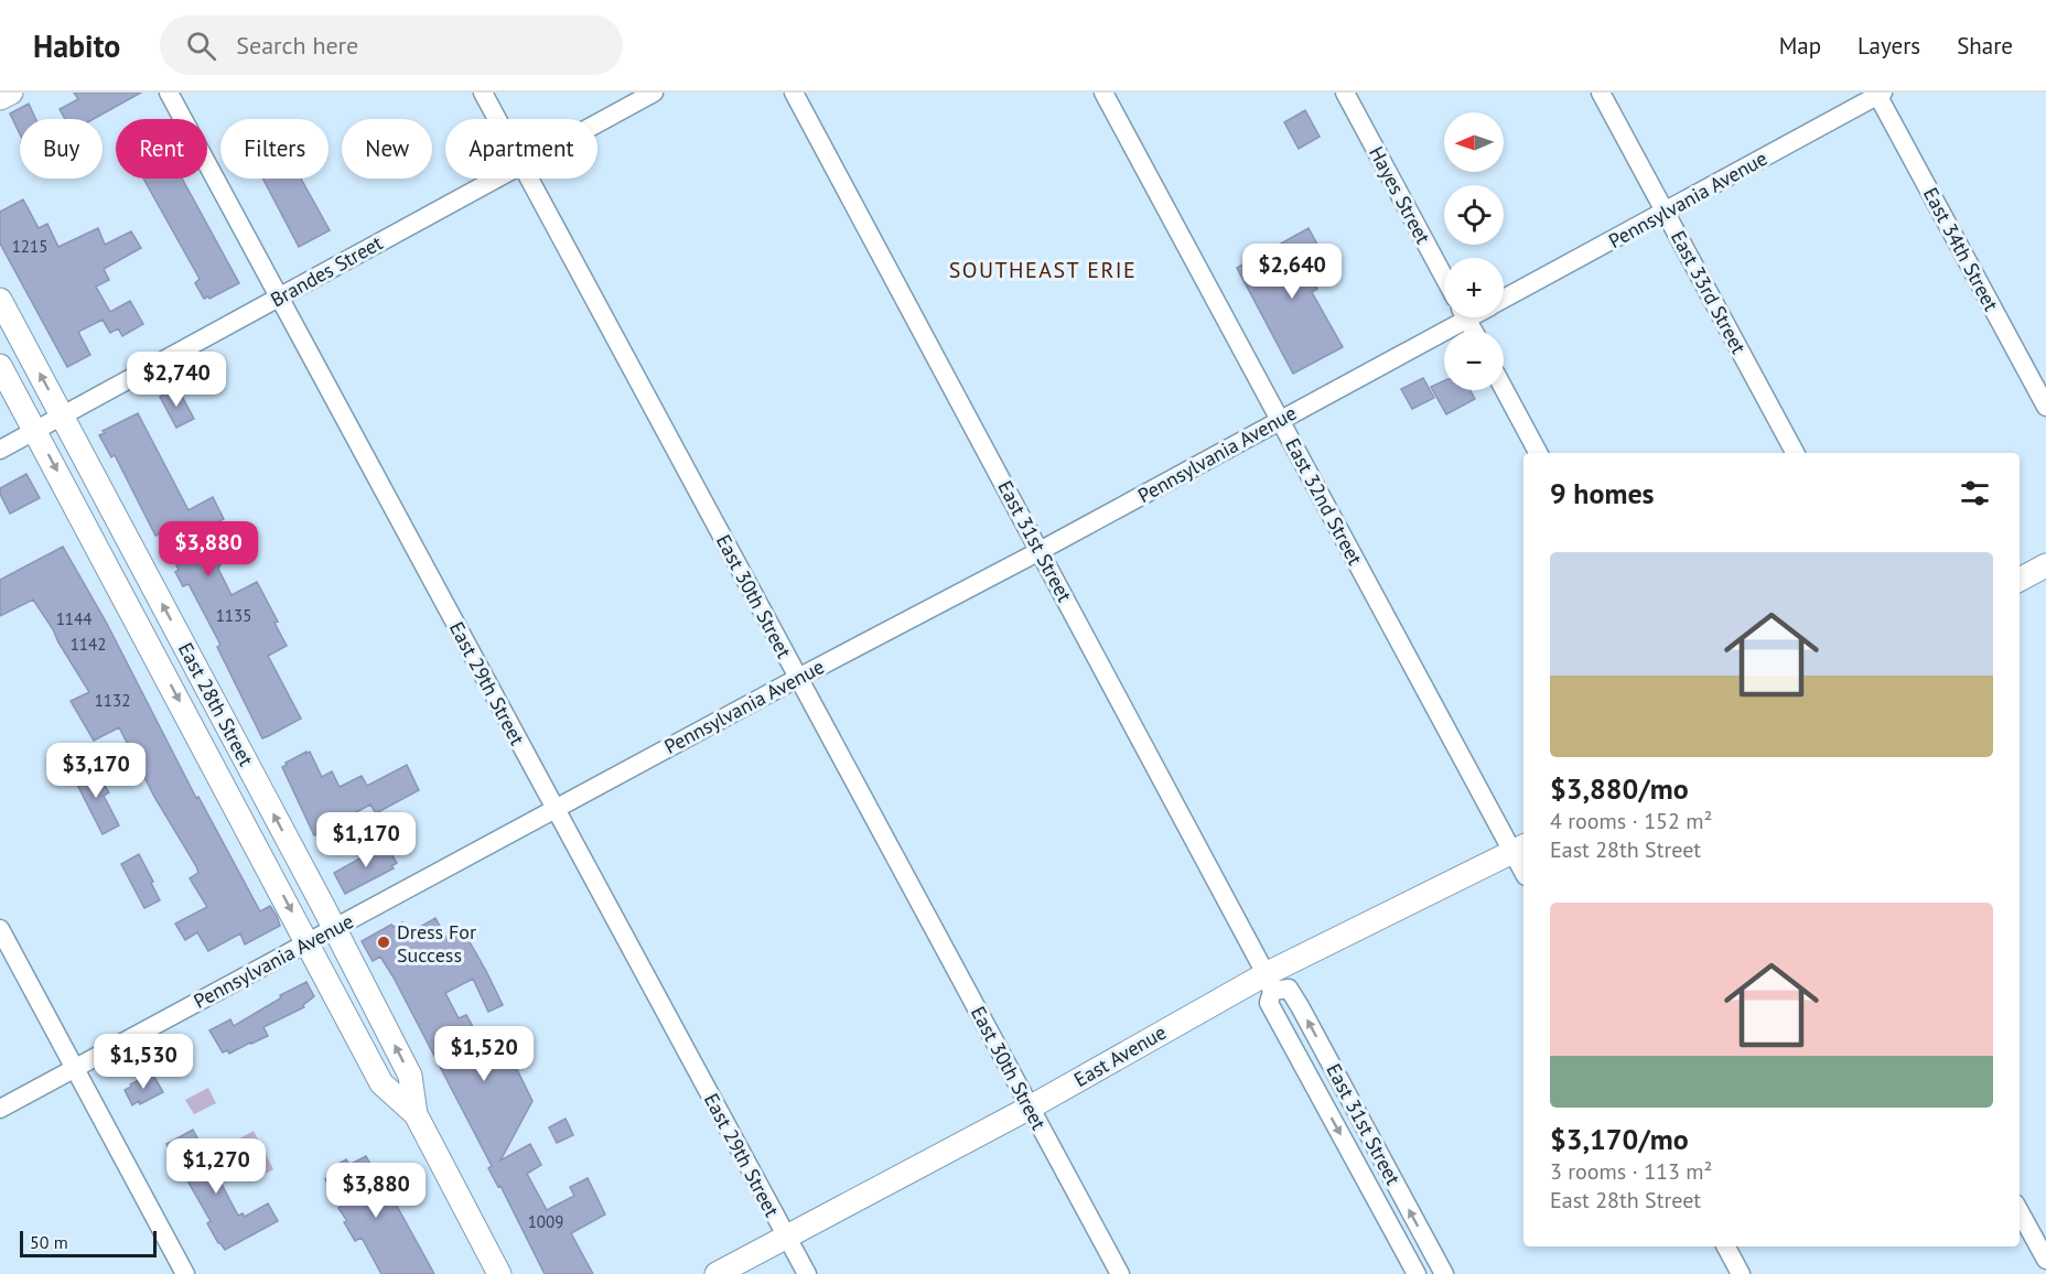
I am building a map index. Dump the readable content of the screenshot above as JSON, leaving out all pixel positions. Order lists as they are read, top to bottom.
{
  "streets": {
    "street": [
      "Hayes Street",
      "Pennsylvania Avenue",
      "East 34th Street",
      "Brandes Street",
      "East 33rd Street",
      "East 32nd Street",
      "East 31st Street",
      "East 30th Street",
      "East 29th Street",
      "East 28th Street",
      "East Avenue"
    ]
  },
  "crossings": [
    ["Pennsylvania Avenue", "East 34th Street"],
    ["Pennsylvania Avenue", "East 33rd Street"],
    ["Pennsylvania Avenue", "East 32nd Street"],
    ["Pennsylvania Avenue", "East 31st Street"],
    ["Pennsylvania Avenue", "East 30th Street"],
    ["Pennsylvania Avenue", "East 29th Street"],
    ["Pennsylvania Avenue", "East 28th Street"],
    ["Brandes Street", "East 29th Street"],
    ["Brandes Street", "East 28th Street"],
    ["East 32nd Street", "East Avenue"],
    ["East 31st Street", "East Avenue"],
    ["East 30th Street", "East Avenue"],
    ["East 29th Street", "East Avenue"]
  ],
  "districts": ["SOUTHEAST ERIE"],
  "places": ["Dress For Success"],
  "house_numbers": [
    "1215",
    "1135",
    "1144",
    "1142",
    "1132",
    "1009"
  ],
  "scale_bar": "50 m",
  "north": "left",
  "page": {
    "header": "Habito",
    "search": "Search here",
    "nav": ["Map", "Layers", "Share"],
    "map_buttons": ["+", "−"],
    "chip": [
      "Buy",
      "Rent",
      "Filters",
      "New",
      "Apartment"
    ],
    "price": [
      "$2,640",
      "$2,740",
      "$3,880",
      "$3,170",
      "$1,170",
      "$1,520",
      "$1,530",
      "$1,270",
      "$3,880"
    ],
    "heading": "9 homes",
    "list": [
      {
        "name": "$3,880/mo",
        "note": "4 rooms · 152 m² · East 28th Street"
      },
      {
        "name": "$3,170/mo",
        "note": "3 rooms · 113 m² · East 28th Street"
      }
    ],
    "scale": "50 m"
  }
}
